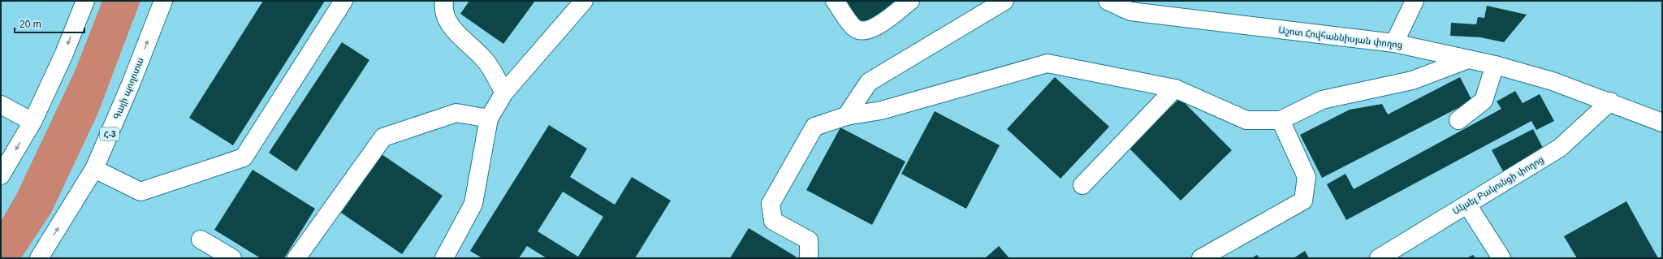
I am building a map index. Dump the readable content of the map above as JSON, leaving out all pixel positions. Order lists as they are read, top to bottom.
{
  "streets": {
    "street": [
      "Աշոտ Հովհաննիսյան փողոց",
      "Գայի պողոտա",
      "Հ-3",
      "Ակսել Բակունցի փողոց"
    ]
  },
  "crossings": [
    ["Աշոտ Հովհաննիսյան փողոց", "Ակսել Բակունցի փողոց"]
  ],
  "scale_bar": "20 m"
}
